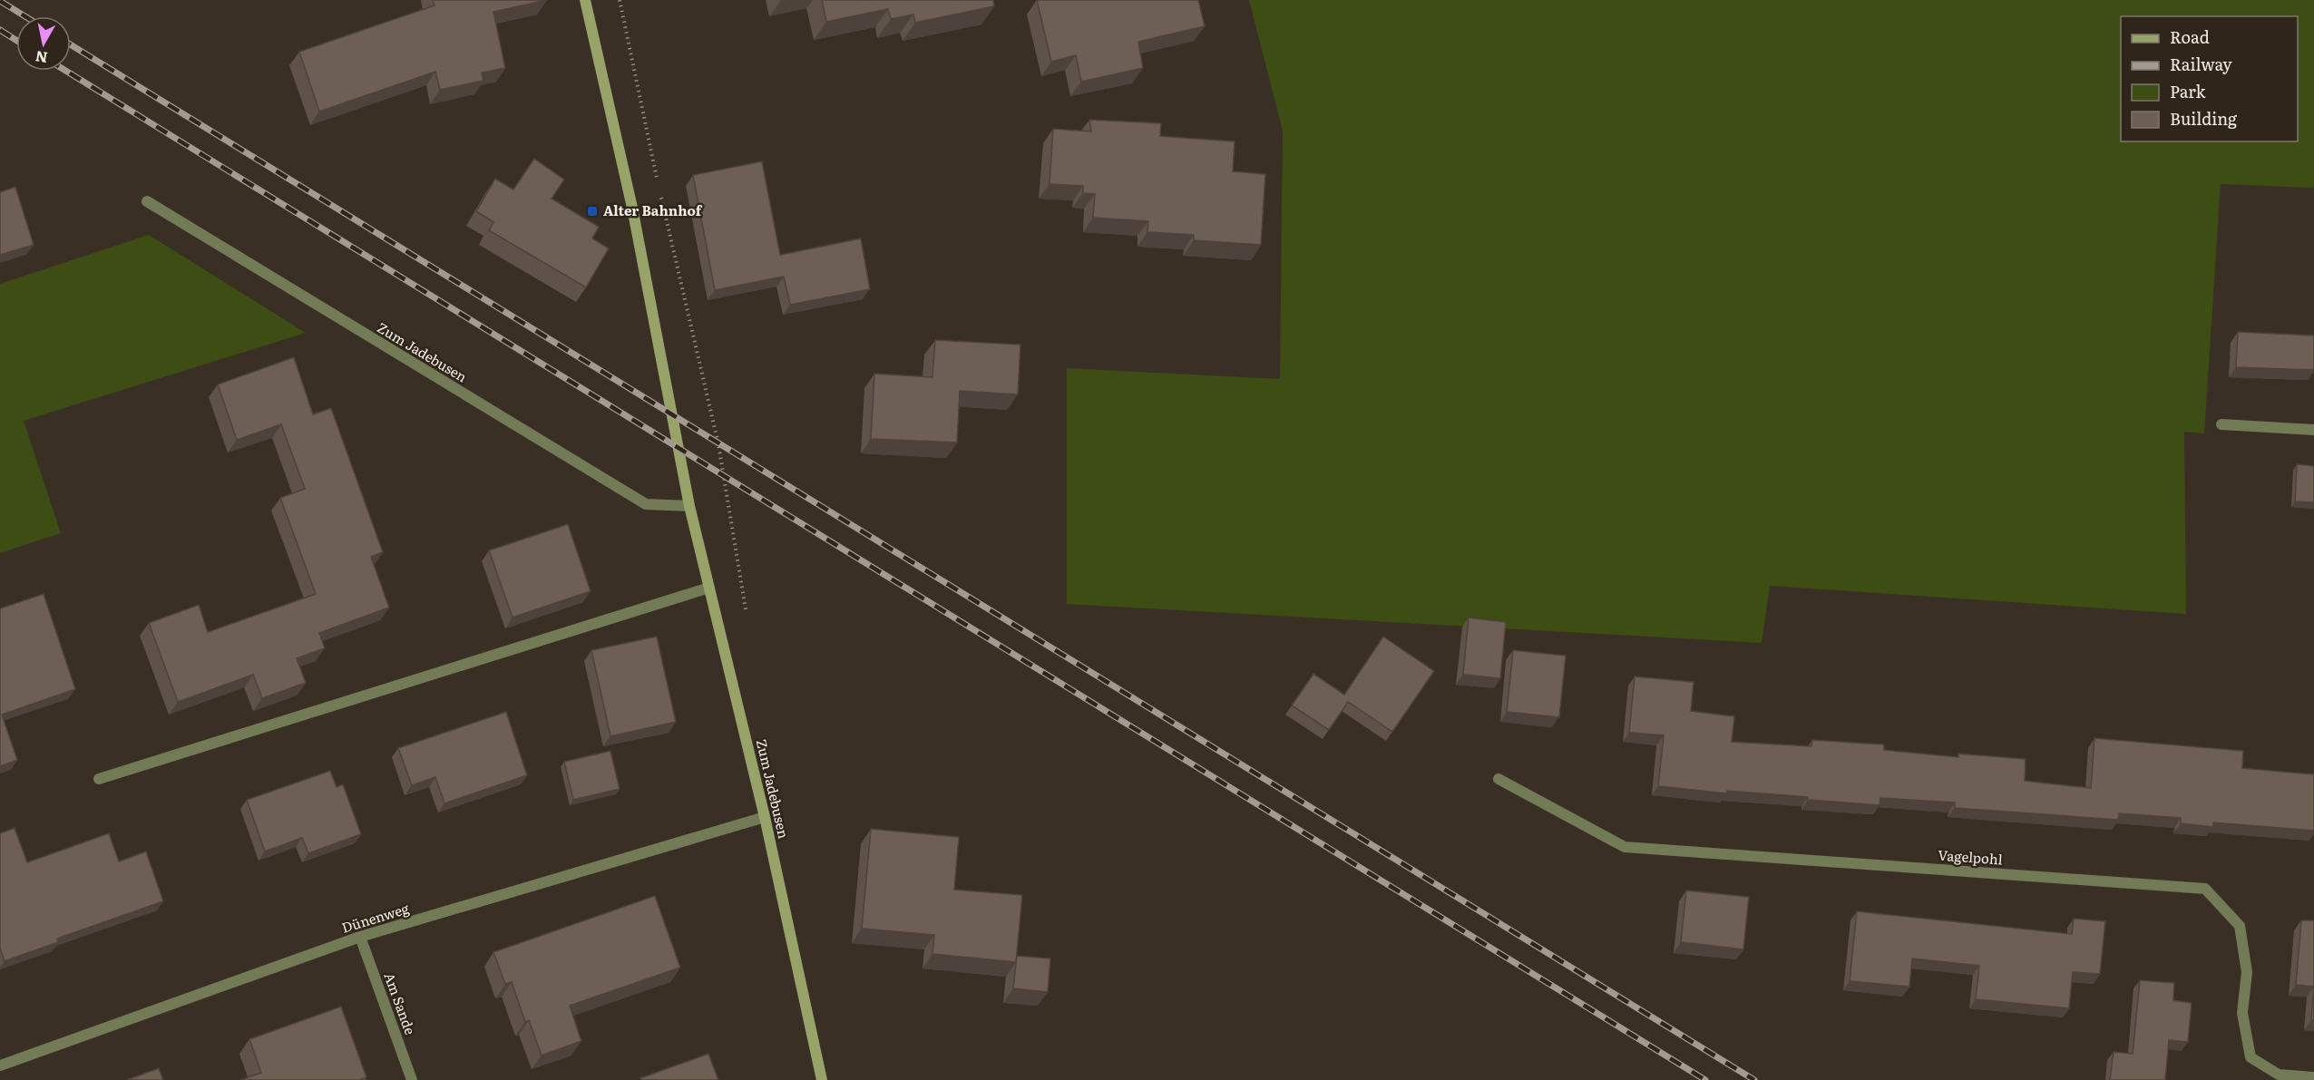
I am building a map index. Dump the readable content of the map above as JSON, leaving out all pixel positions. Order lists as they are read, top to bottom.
{
  "streets": {
    "street": [
      "Zum Jadebusen",
      "Vagelpohl",
      "Dünenweg",
      "Am Sande"
    ]
  },
  "crossings": [
    ["Zum Jadebusen", "Dünenweg"],
    ["Dünenweg", "Am Sande"]
  ],
  "places": {
    "transit": ["Alter Bahnhof"]
  },
  "legend": [
    "Road",
    "Railway",
    "Park",
    "Building"
  ],
  "north": "bottom"
}
